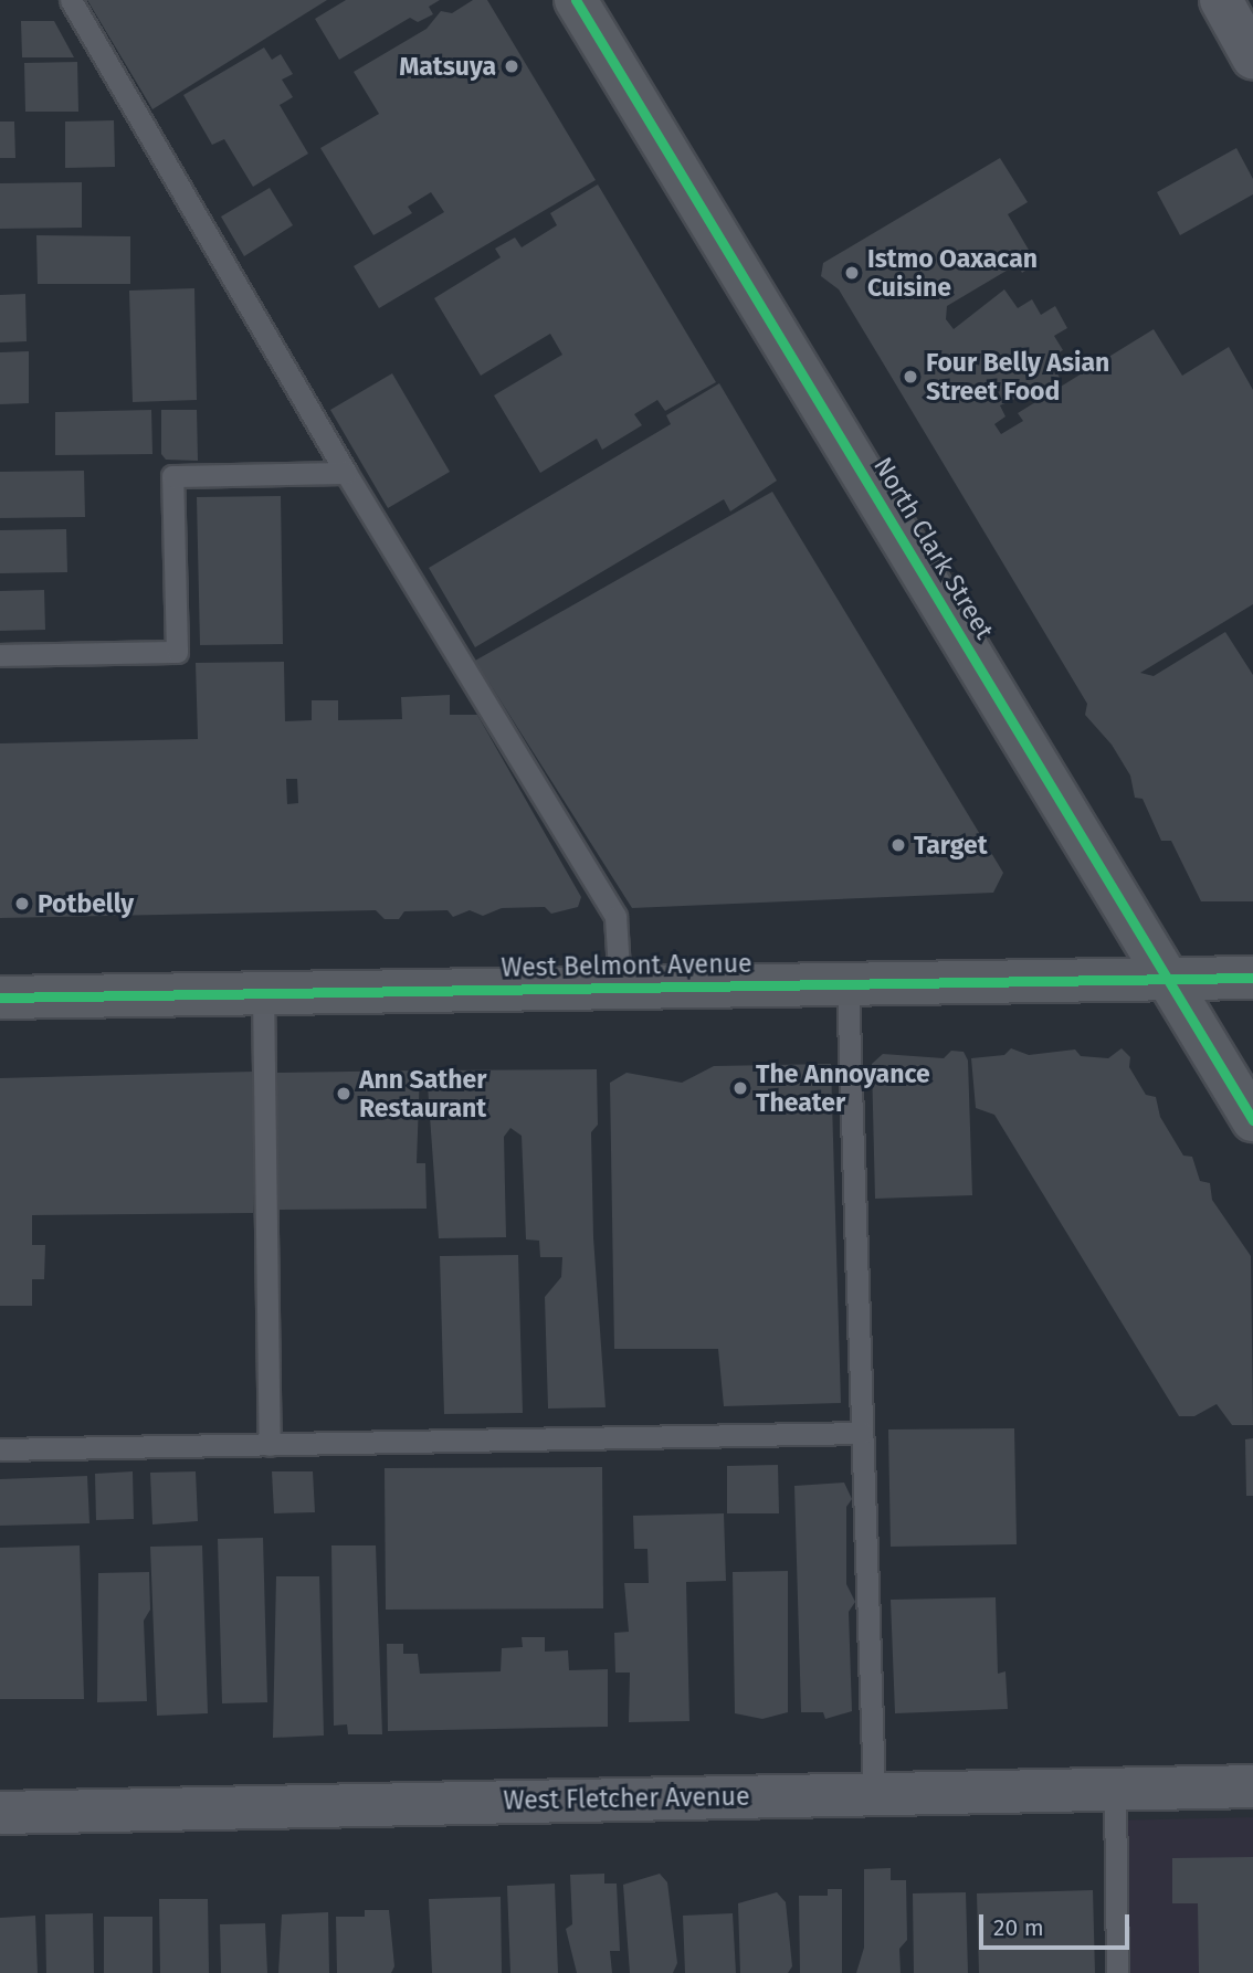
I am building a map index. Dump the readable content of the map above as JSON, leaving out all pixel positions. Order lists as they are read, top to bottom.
{
  "streets": {
    "main road": ["North Clark Street", "West Belmont Avenue"],
    "street": ["West Fletcher Avenue"]
  },
  "crossings": [
    ["North Clark Street", "West Belmont Avenue"]
  ],
  "places": [
    "Matsuya",
    "Istmo Oaxacan Cuisine",
    "Four Belly Asian Street Food",
    "Target",
    "Potbelly",
    "The Annoyance Theater",
    "Ann Sather Restaurant"
  ],
  "scale_bar": "20 m"
}
